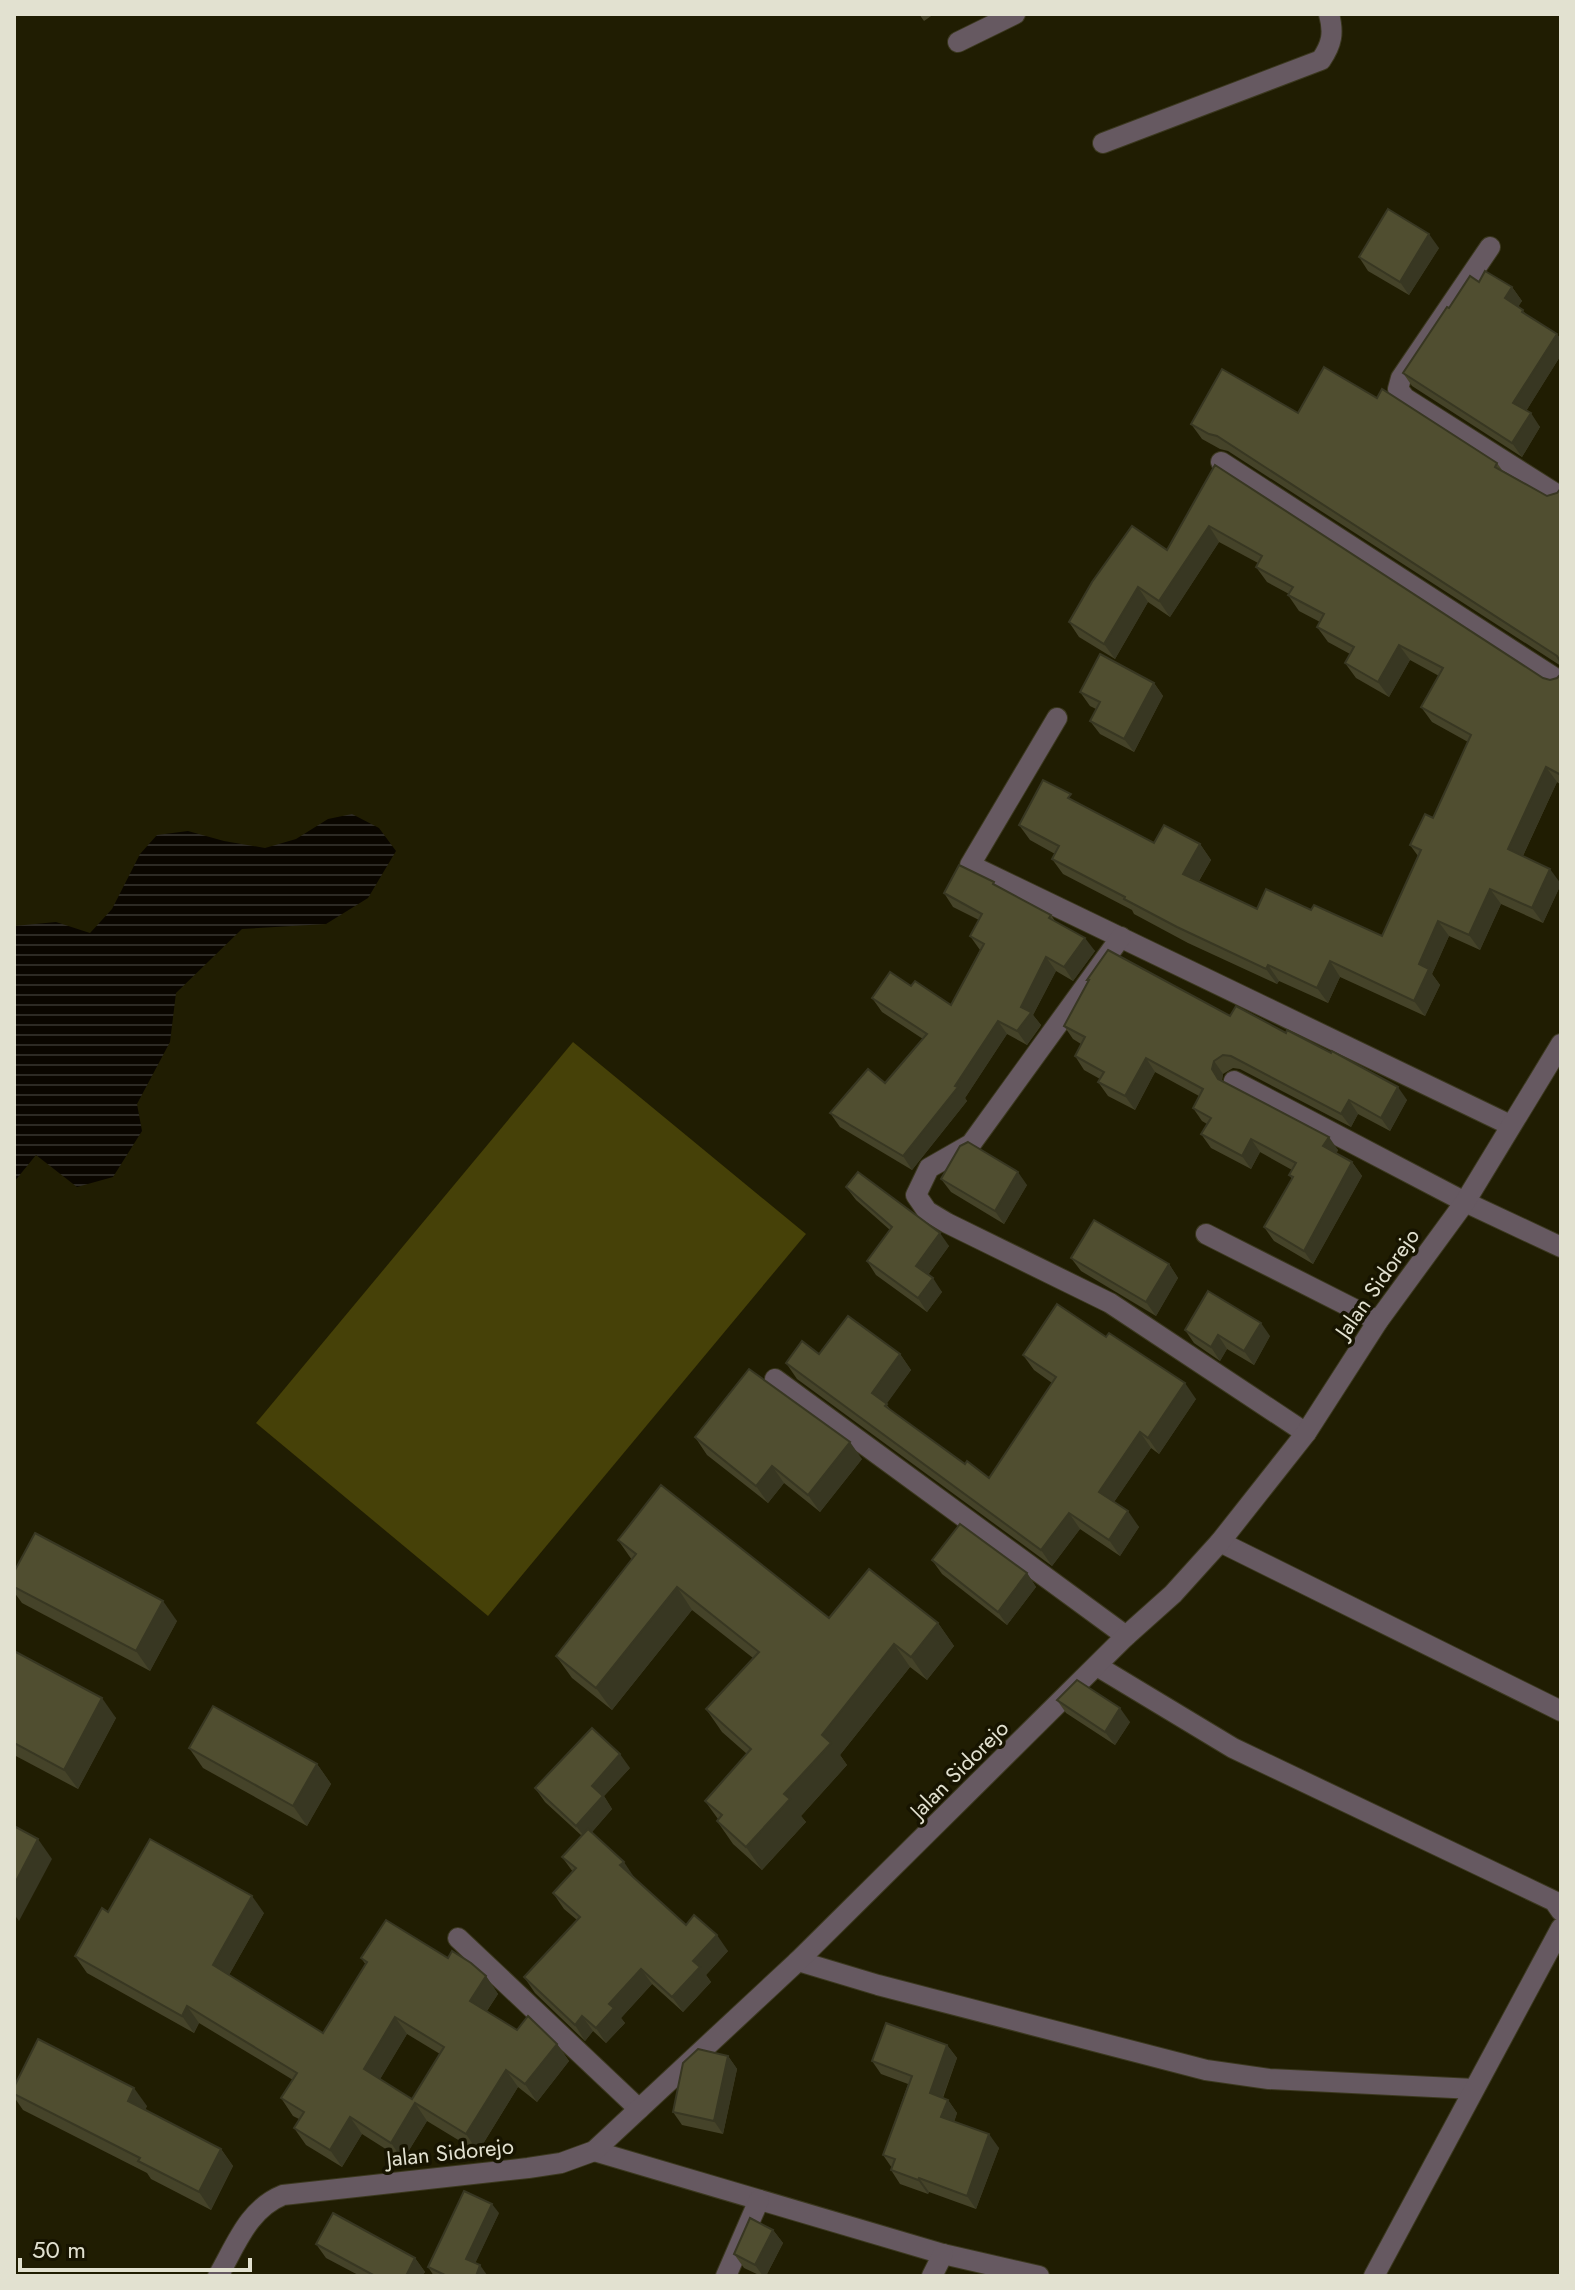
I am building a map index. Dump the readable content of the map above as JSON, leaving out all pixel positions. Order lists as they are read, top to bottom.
{
  "streets": {
    "street": ["Jalan Sidorejo"]
  },
  "scale_bar": "50 m"
}
